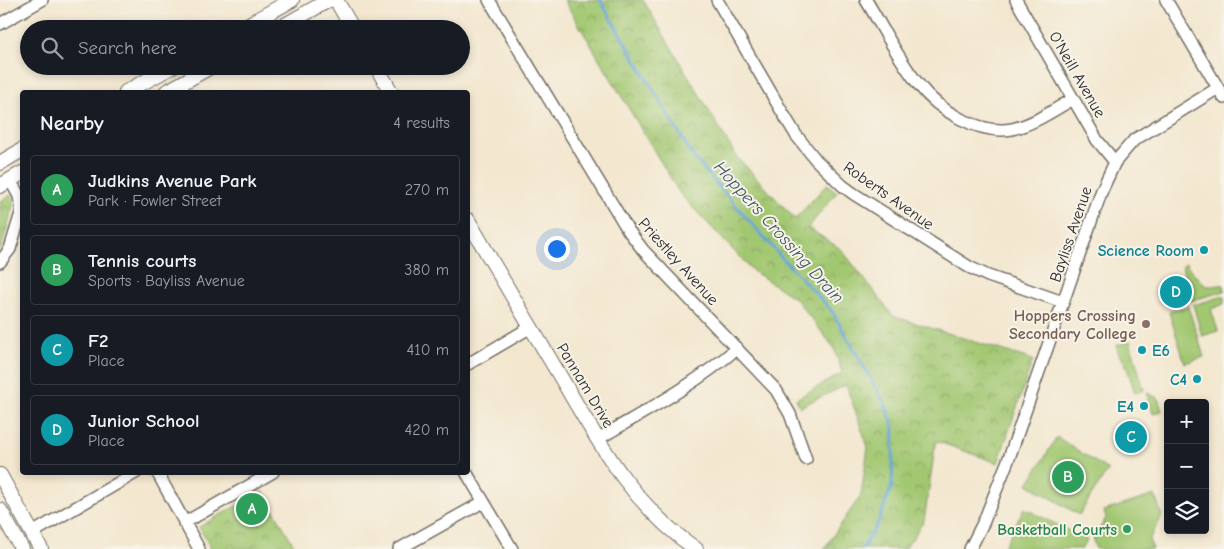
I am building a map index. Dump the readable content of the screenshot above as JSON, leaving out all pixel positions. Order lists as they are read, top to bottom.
{
  "streets": {
    "street": [
      "O'Neill Avenue",
      "Roberts Avenue",
      "Bayliss Avenue",
      "Priestley Avenue",
      "Pannam Drive"
    ]
  },
  "crossings": [
    ["O'Neill Avenue", "Bayliss Avenue"],
    ["Roberts Avenue", "Bayliss Avenue"]
  ],
  "water": ["Hoppers Crossing Drain"],
  "places": [
    "Science Room",
    "Hoppers Crossing Secondary College",
    "E6",
    "C4",
    "E4",
    "Basketball Courts"
  ],
  "page": {
    "search": "Search here",
    "heading": ["Nearby", "4 results"],
    "list": [
      {
        "mark": "A",
        "name": "Judkins Avenue Park",
        "note": "Park · Fowler Street",
        "value": "270 m"
      },
      {
        "mark": "B",
        "name": "Tennis courts",
        "note": "Sports · Bayliss Avenue",
        "value": "380 m"
      },
      {
        "mark": "C",
        "name": "F2",
        "note": "Place",
        "value": "410 m"
      },
      {
        "mark": "D",
        "name": "Junior School",
        "note": "Place",
        "value": "420 m"
      }
    ],
    "pins": [
      "D",
      "C",
      "B",
      "A"
    ],
    "map_buttons": ["+", "−"]
  }
}
